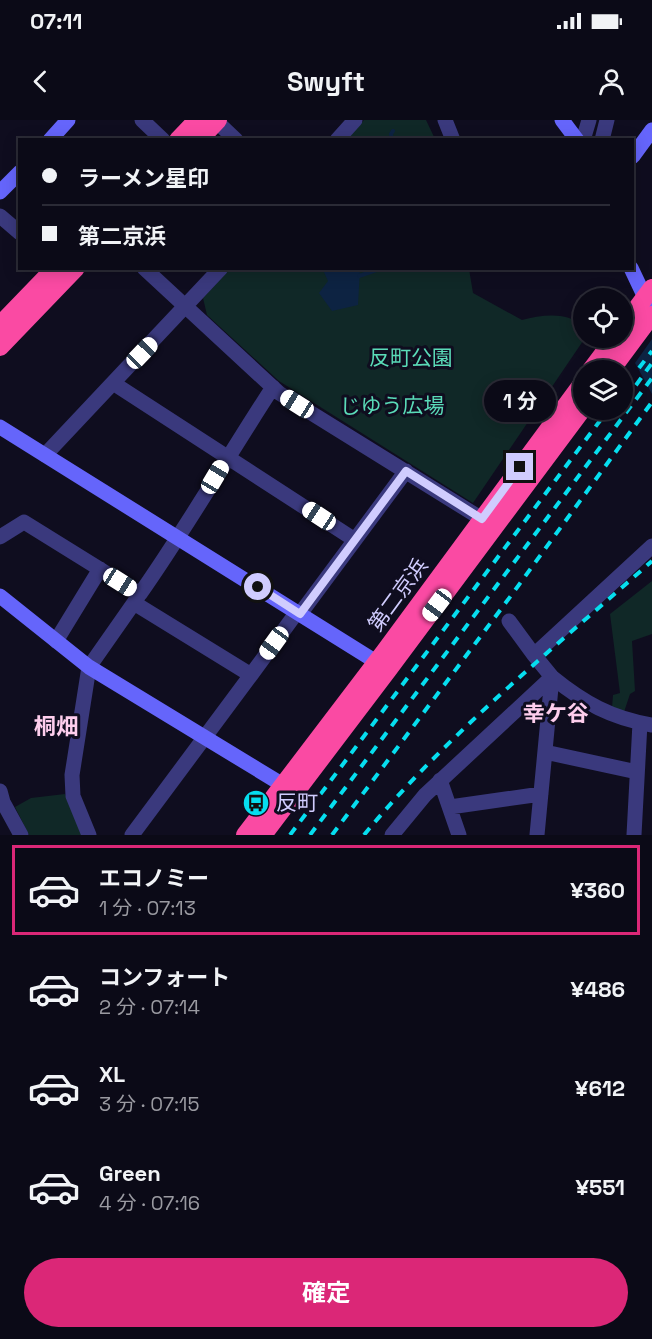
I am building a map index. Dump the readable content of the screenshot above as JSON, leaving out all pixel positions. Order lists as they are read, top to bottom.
{
  "streets": {
    "highway": ["第二京浜"]
  },
  "districts": ["幸ケ谷", "桐畑"],
  "parks": ["反町公園", "じゆう広場"],
  "places": {
    "bus stop": ["反町"]
  },
  "page": {
    "status": "07:11",
    "header": "Swyft",
    "banner": ["ラーメン星印", "第二京浜"],
    "bubble": "1 分",
    "list": [
      {
        "name": "エコノミー",
        "note": "1 分 · 07:13",
        "value": "¥360"
      },
      {
        "name": "コンフォート",
        "note": "2 分 · 07:14",
        "value": "¥486"
      },
      {
        "name": "XL",
        "note": "3 分 · 07:15",
        "value": "¥612"
      },
      {
        "name": "Green",
        "note": "4 分 · 07:16",
        "value": "¥551"
      }
    ],
    "buttons": "確定"
  }
}
